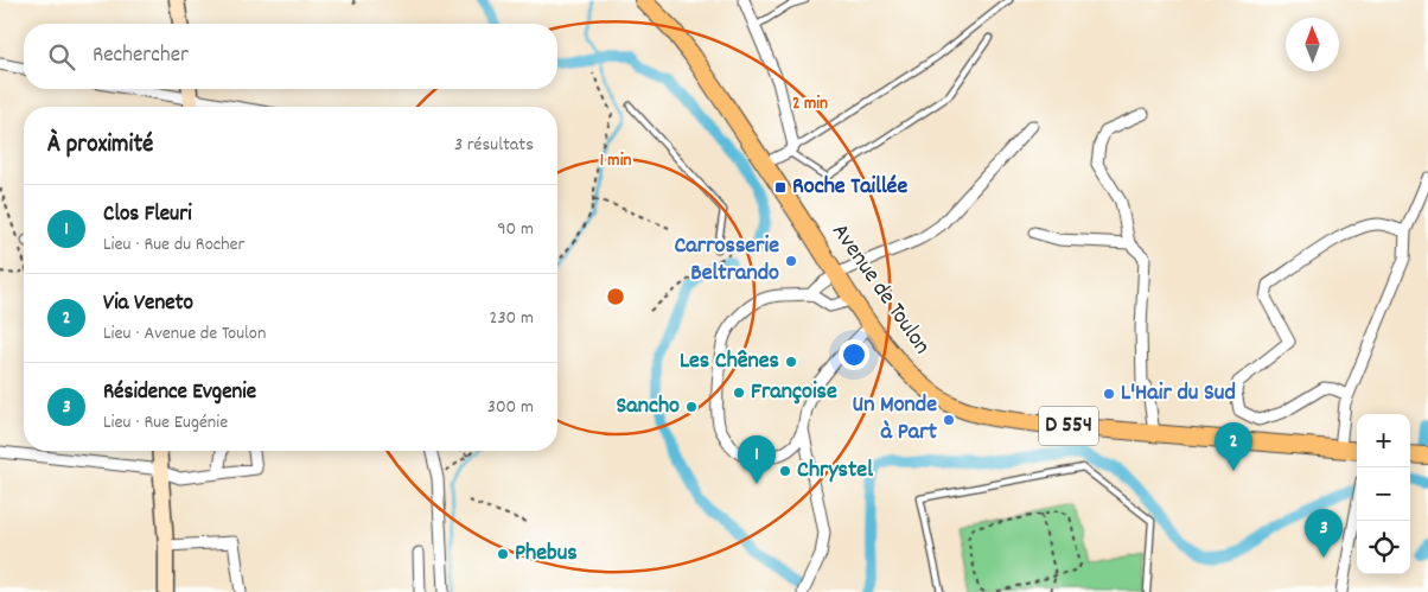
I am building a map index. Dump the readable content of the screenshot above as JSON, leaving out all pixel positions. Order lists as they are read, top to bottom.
{
  "streets": {
    "main road": ["Avenue de Toulon", "D 554"]
  },
  "places": {
    "transit": ["Roche Taillée"],
    "other": [
      "Carrosserie Beltrando",
      "Les Chênes",
      "Françoise",
      "L'Hair du Sud",
      "Sancho",
      "Un Monde à Part",
      "Chrystel",
      "Phebus"
    ]
  },
  "north": "top",
  "page": {
    "search": "Rechercher",
    "heading": ["À proximité", "3 résultats"],
    "list": [
      {
        "mark": "1",
        "name": "Clos Fleuri",
        "note": "Lieu · Rue du Rocher",
        "value": "90 m"
      },
      {
        "mark": "2",
        "name": "Via Veneto",
        "note": "Lieu · Avenue de Toulon",
        "value": "230 m"
      },
      {
        "mark": "3",
        "name": "Résidence Evgenie",
        "note": "Lieu · Rue Eugénie",
        "value": "300 m"
      }
    ],
    "map_buttons": ["+", "−"],
    "pins": ["2", "1", "3"]
  },
  "rings": ["2 min", "1 min"]
}
